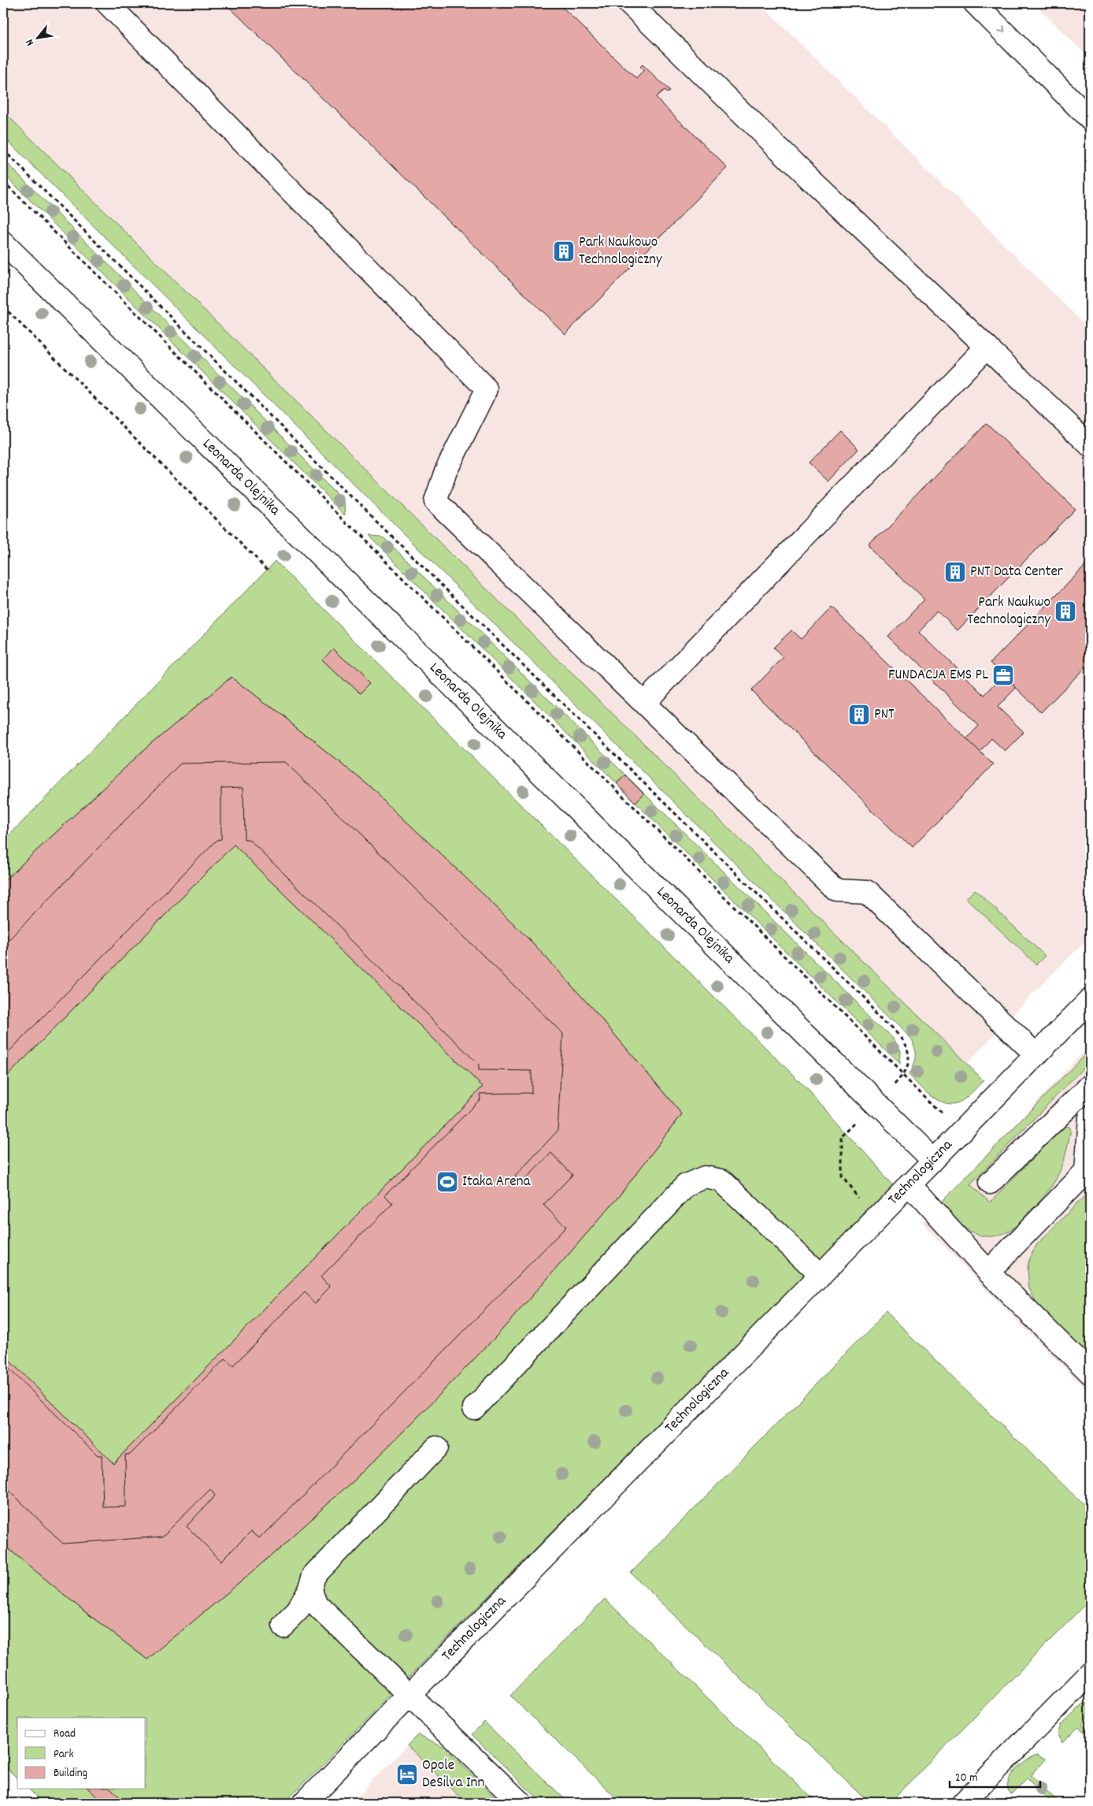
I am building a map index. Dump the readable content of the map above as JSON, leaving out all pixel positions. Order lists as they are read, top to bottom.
{
  "streets": {
    "street": ["Leonarda Olejnika", "Technologiczna"]
  },
  "crossings": [
    ["Leonarda Olejnika", "Technologiczna"]
  ],
  "places": {
    "building": [
      "Park Naukowo Technologiczny",
      "PNT Data Center",
      "Park Naukwo Technologiczny",
      "PNT"
    ],
    "office": ["FUNDACJA EMS PL"],
    "sports": ["Itaka Arena"],
    "hotel": ["Opole DeSilva Inn"]
  },
  "legend": ["Road", "Park", "Building"],
  "scale_bar": "20 m",
  "north": "bottom left"
}
